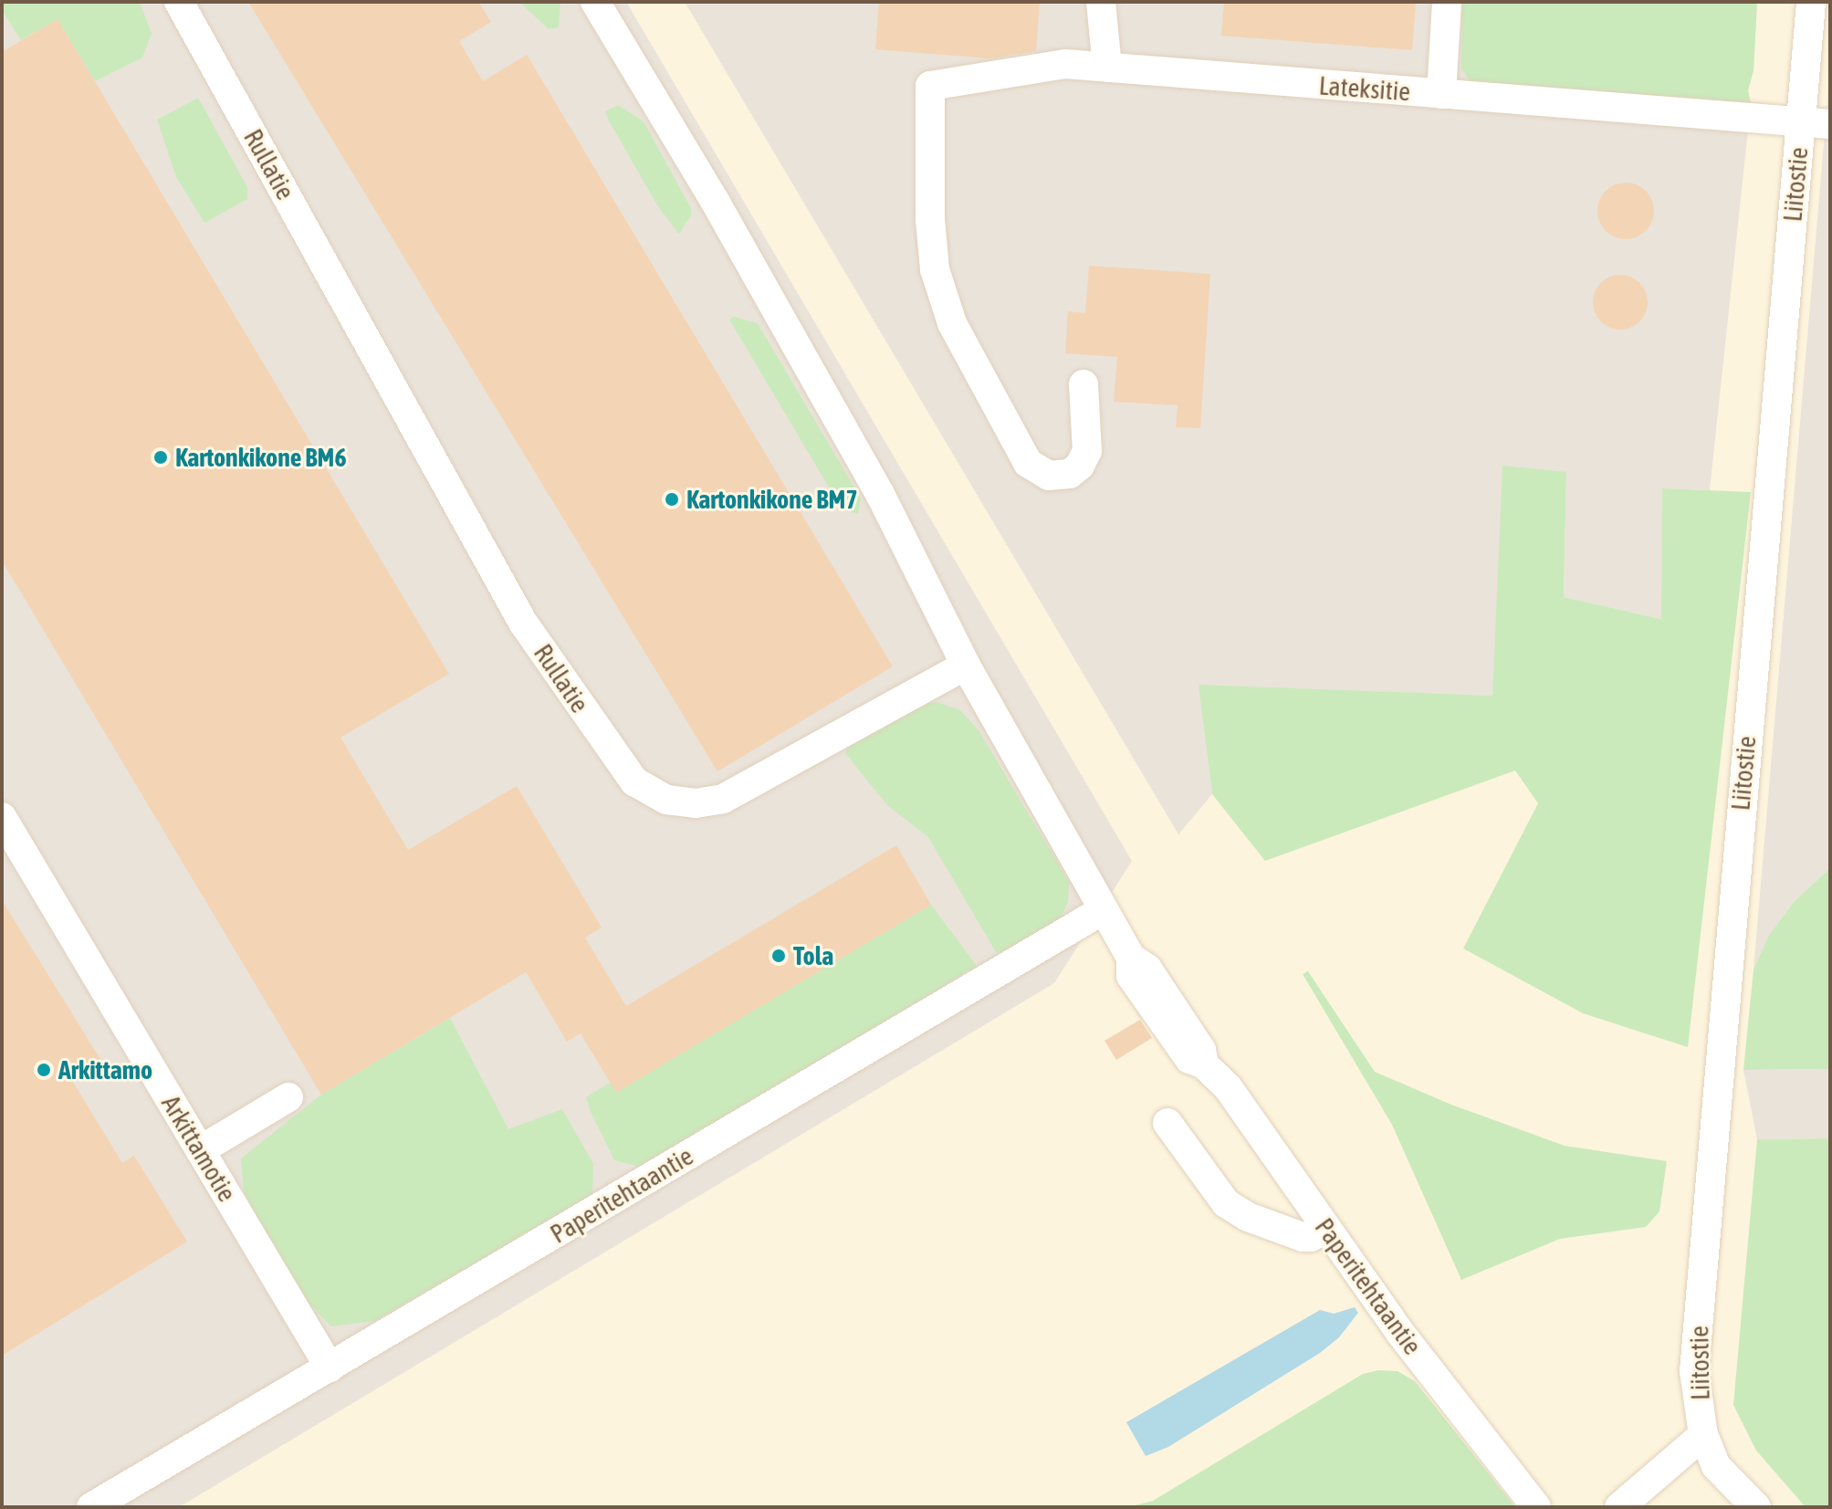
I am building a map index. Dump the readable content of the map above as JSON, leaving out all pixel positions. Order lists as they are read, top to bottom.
{
  "streets": {
    "street": [
      "Lateksitie",
      "Rullatie",
      "Liitostie",
      "Arkittamotie",
      "Paperitehtaantie"
    ]
  },
  "crossings": [
    ["Lateksitie", "Liitostie"],
    ["Arkittamotie", "Paperitehtaantie"]
  ],
  "places": [
    "Kartonkikone BM6",
    "Kartonkikone BM7",
    "Tola",
    "Arkittamo"
  ]
}
